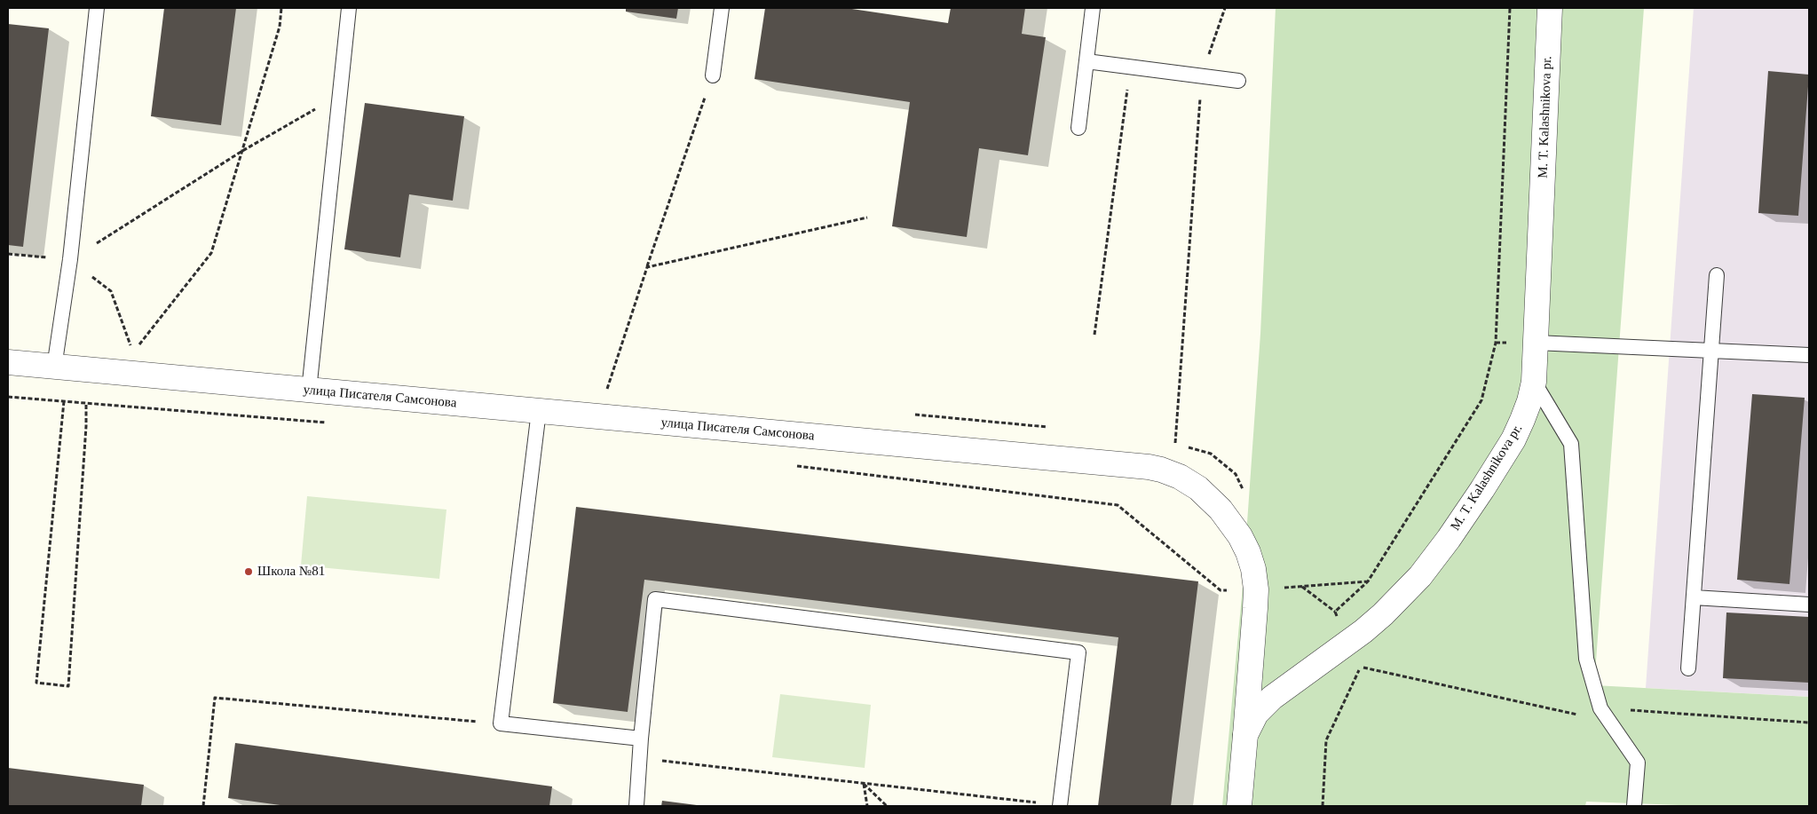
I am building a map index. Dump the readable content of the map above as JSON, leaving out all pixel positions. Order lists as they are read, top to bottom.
{
  "streets": {
    "street": ["M. T. Kalashnikova pr.", "улица Писателя Самсонова"]
  },
  "crossings": [
    ["M. T. Kalashnikova pr.", "улица Писателя Самсонова"]
  ],
  "places": ["Школа №81"]
}
